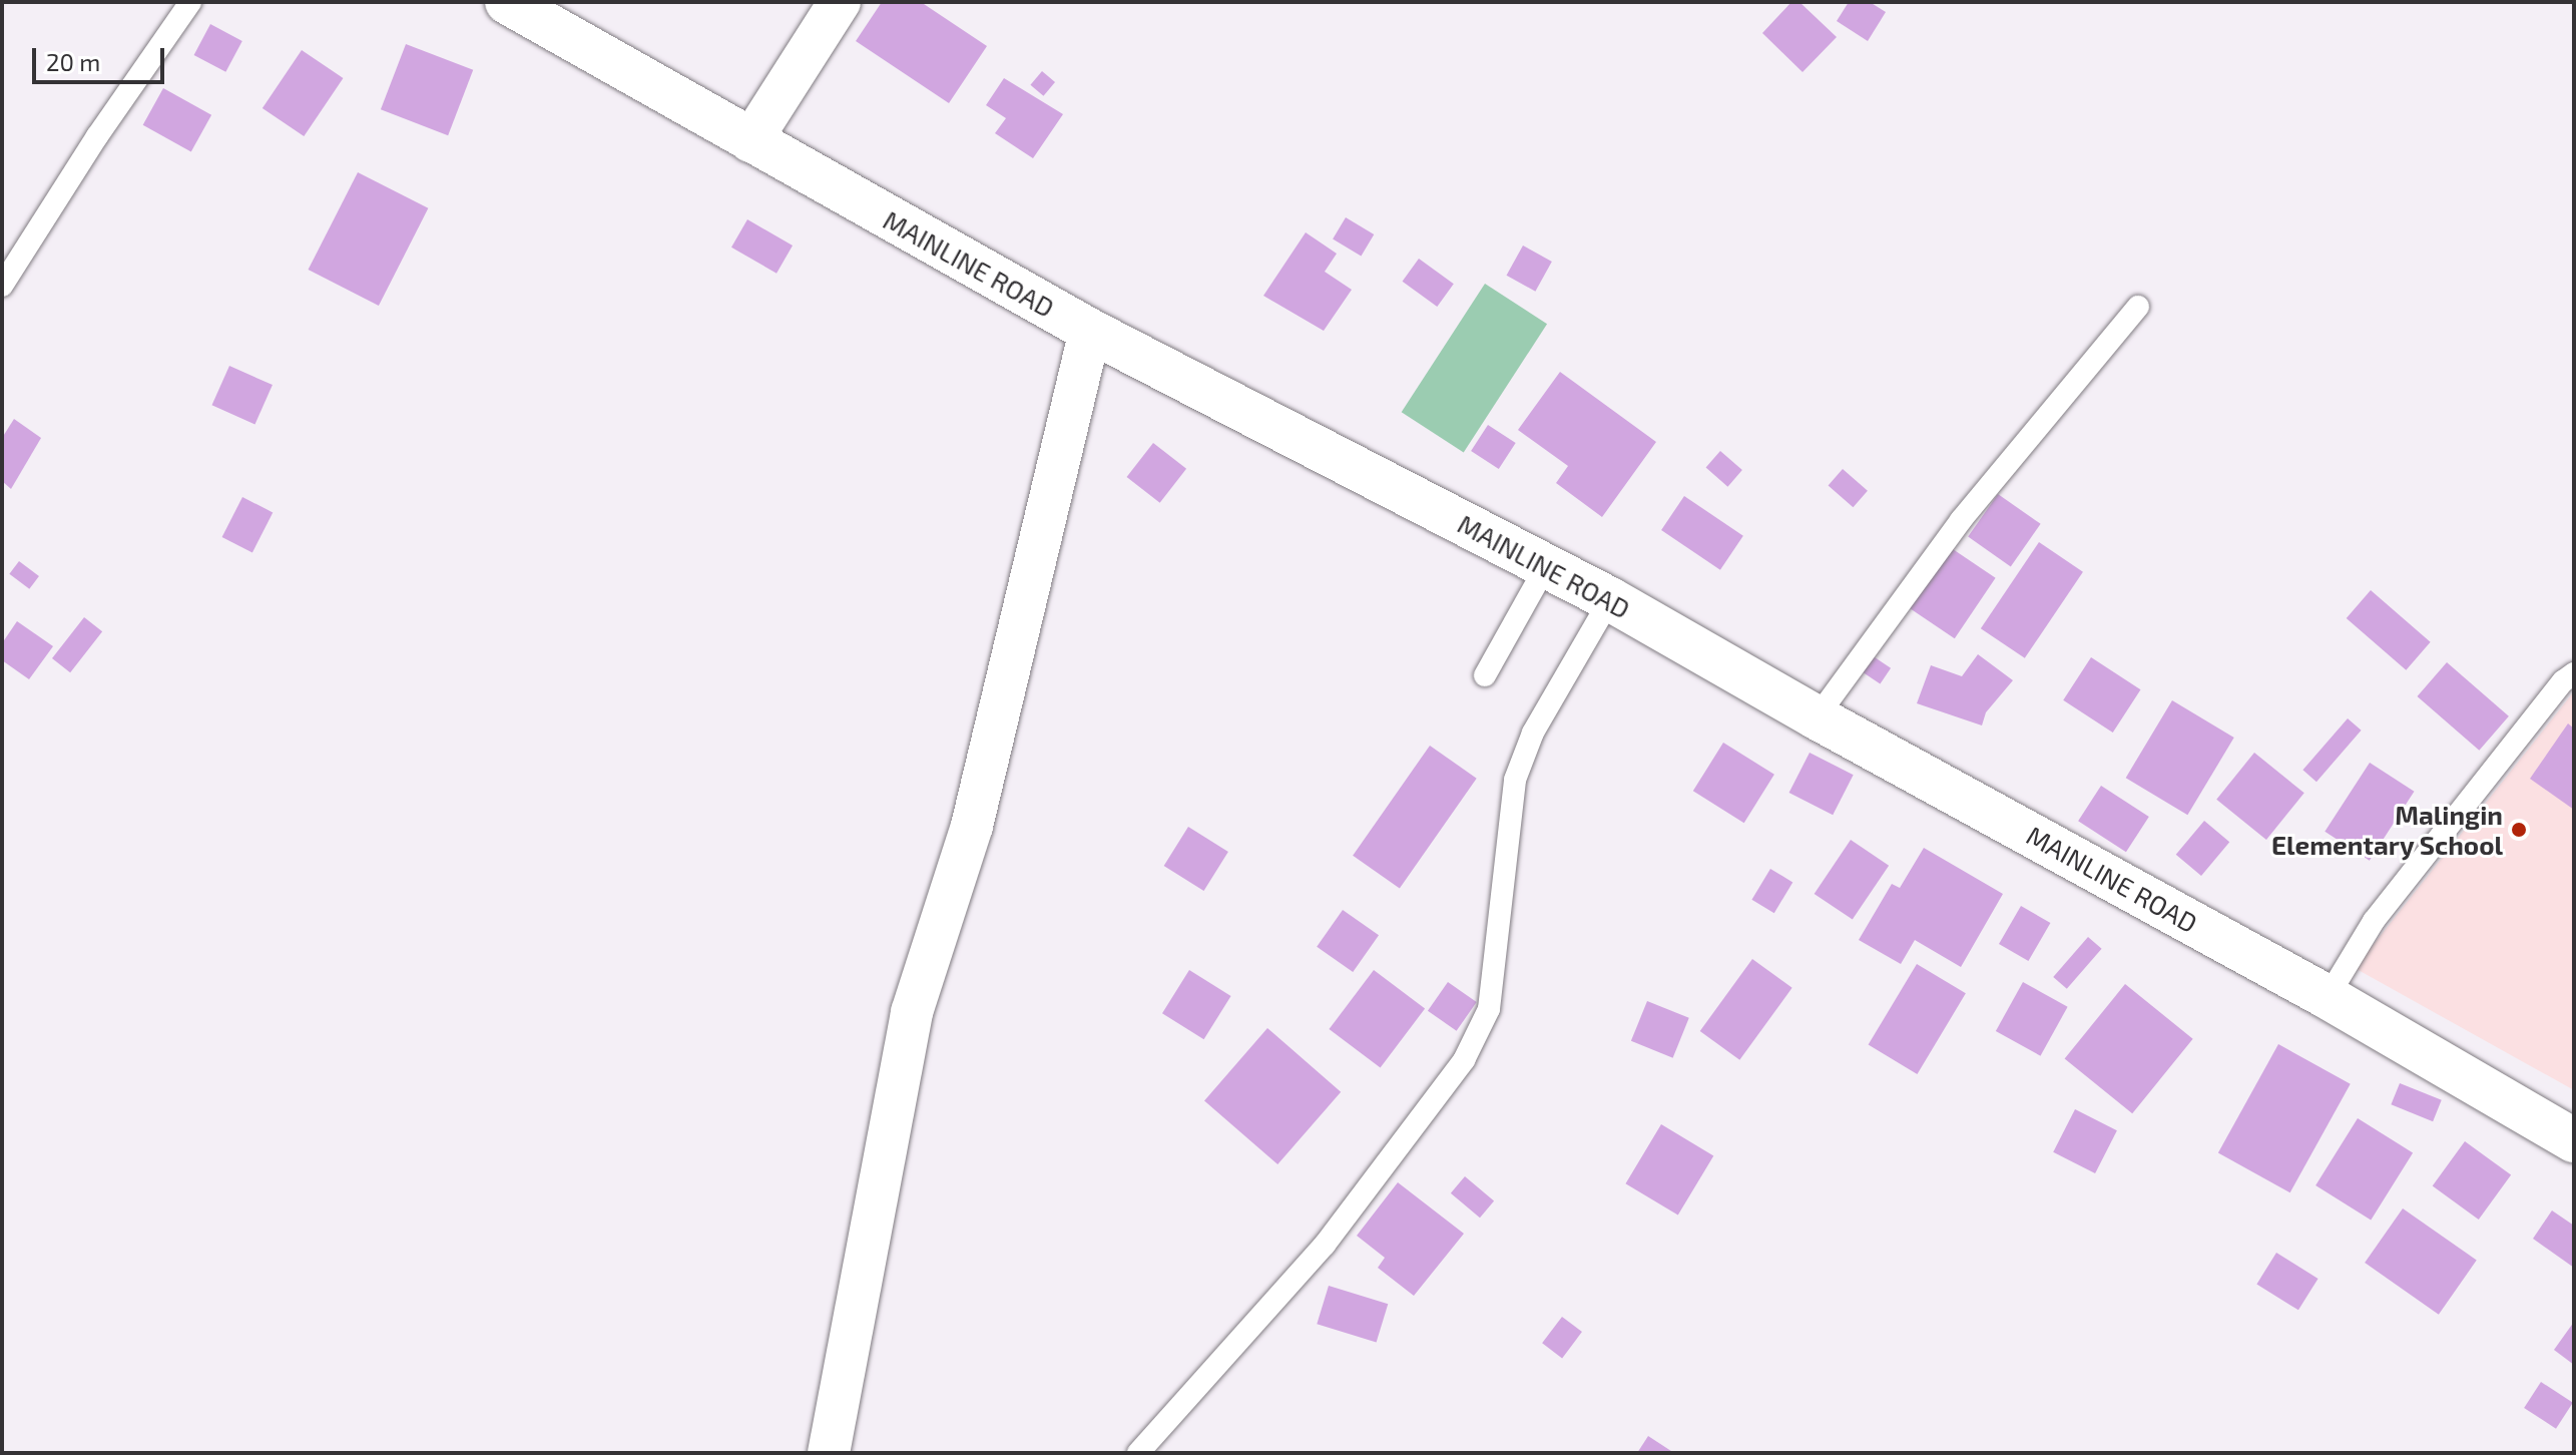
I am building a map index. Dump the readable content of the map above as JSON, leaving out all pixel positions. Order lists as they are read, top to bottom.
{
  "streets": {
    "main road": ["MAINLINE ROAD"]
  },
  "places": ["Malingin Elementary School"],
  "scale_bar": "20 m"
}
